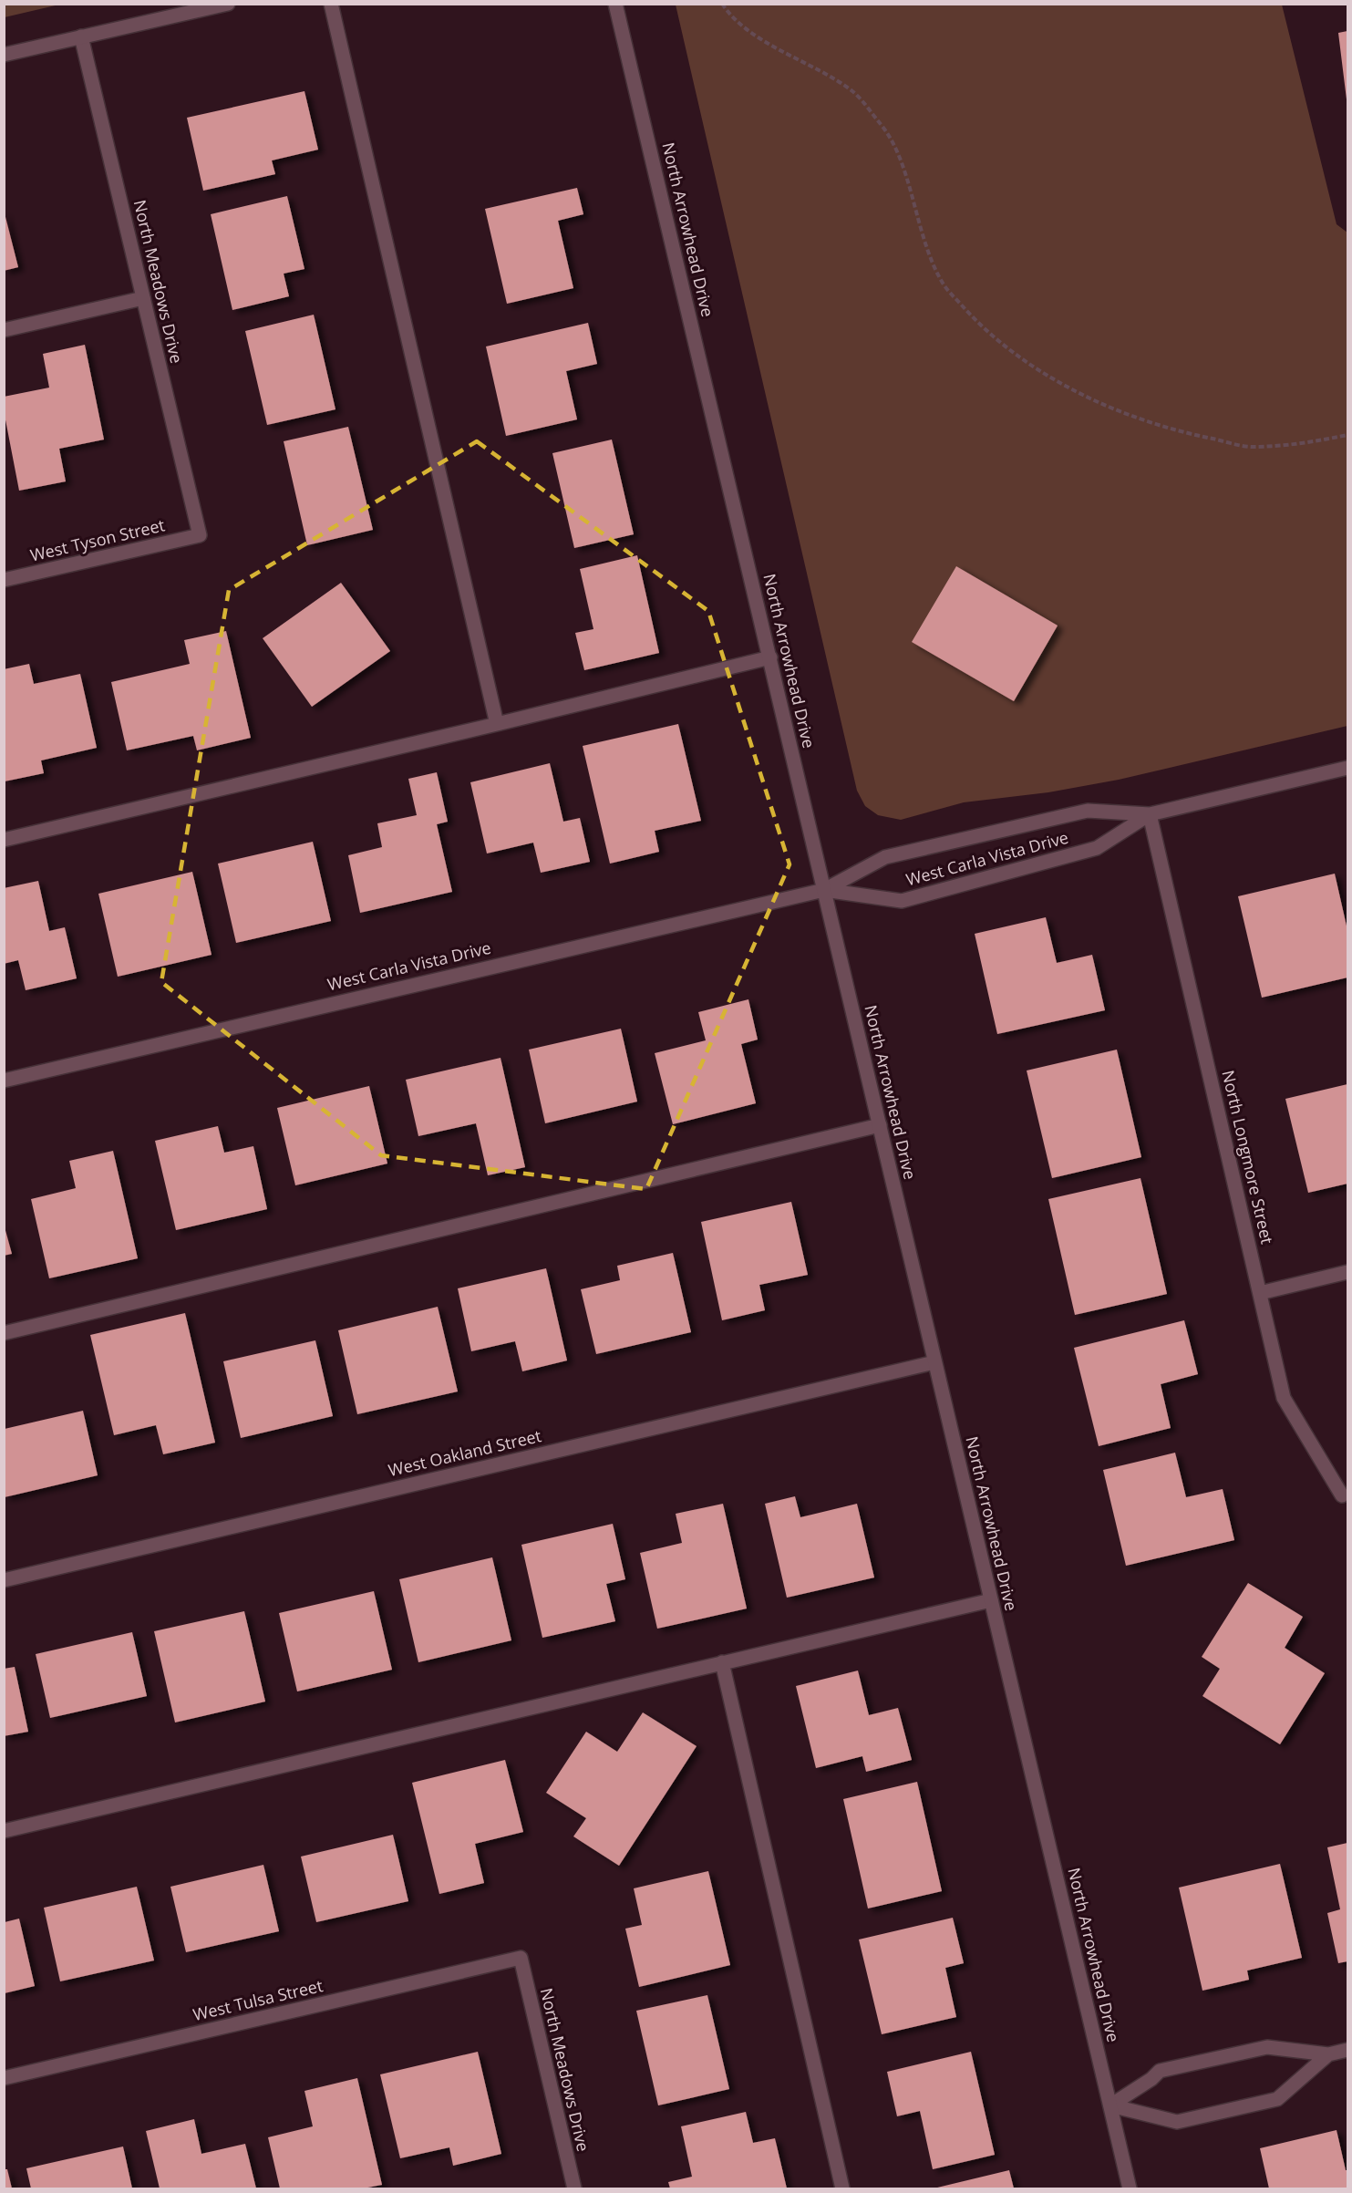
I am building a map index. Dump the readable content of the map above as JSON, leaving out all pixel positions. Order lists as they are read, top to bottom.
{
  "streets": {
    "street": [
      "North Arrowhead Drive",
      "North Meadows Drive",
      "West Tyson Street",
      "West Carla Vista Drive",
      "North Longmore Street",
      "West Oakland Street",
      "West Tulsa Street"
    ]
  },
  "crossings": [
    ["North Arrowhead Drive", "West Carla Vista Drive"],
    ["North Arrowhead Drive", "West Oakland Street"],
    ["North Meadows Drive", "West Tyson Street"],
    ["North Meadows Drive", "West Tulsa Street"],
    ["West Carla Vista Drive", "North Longmore Street"]
  ]
}
